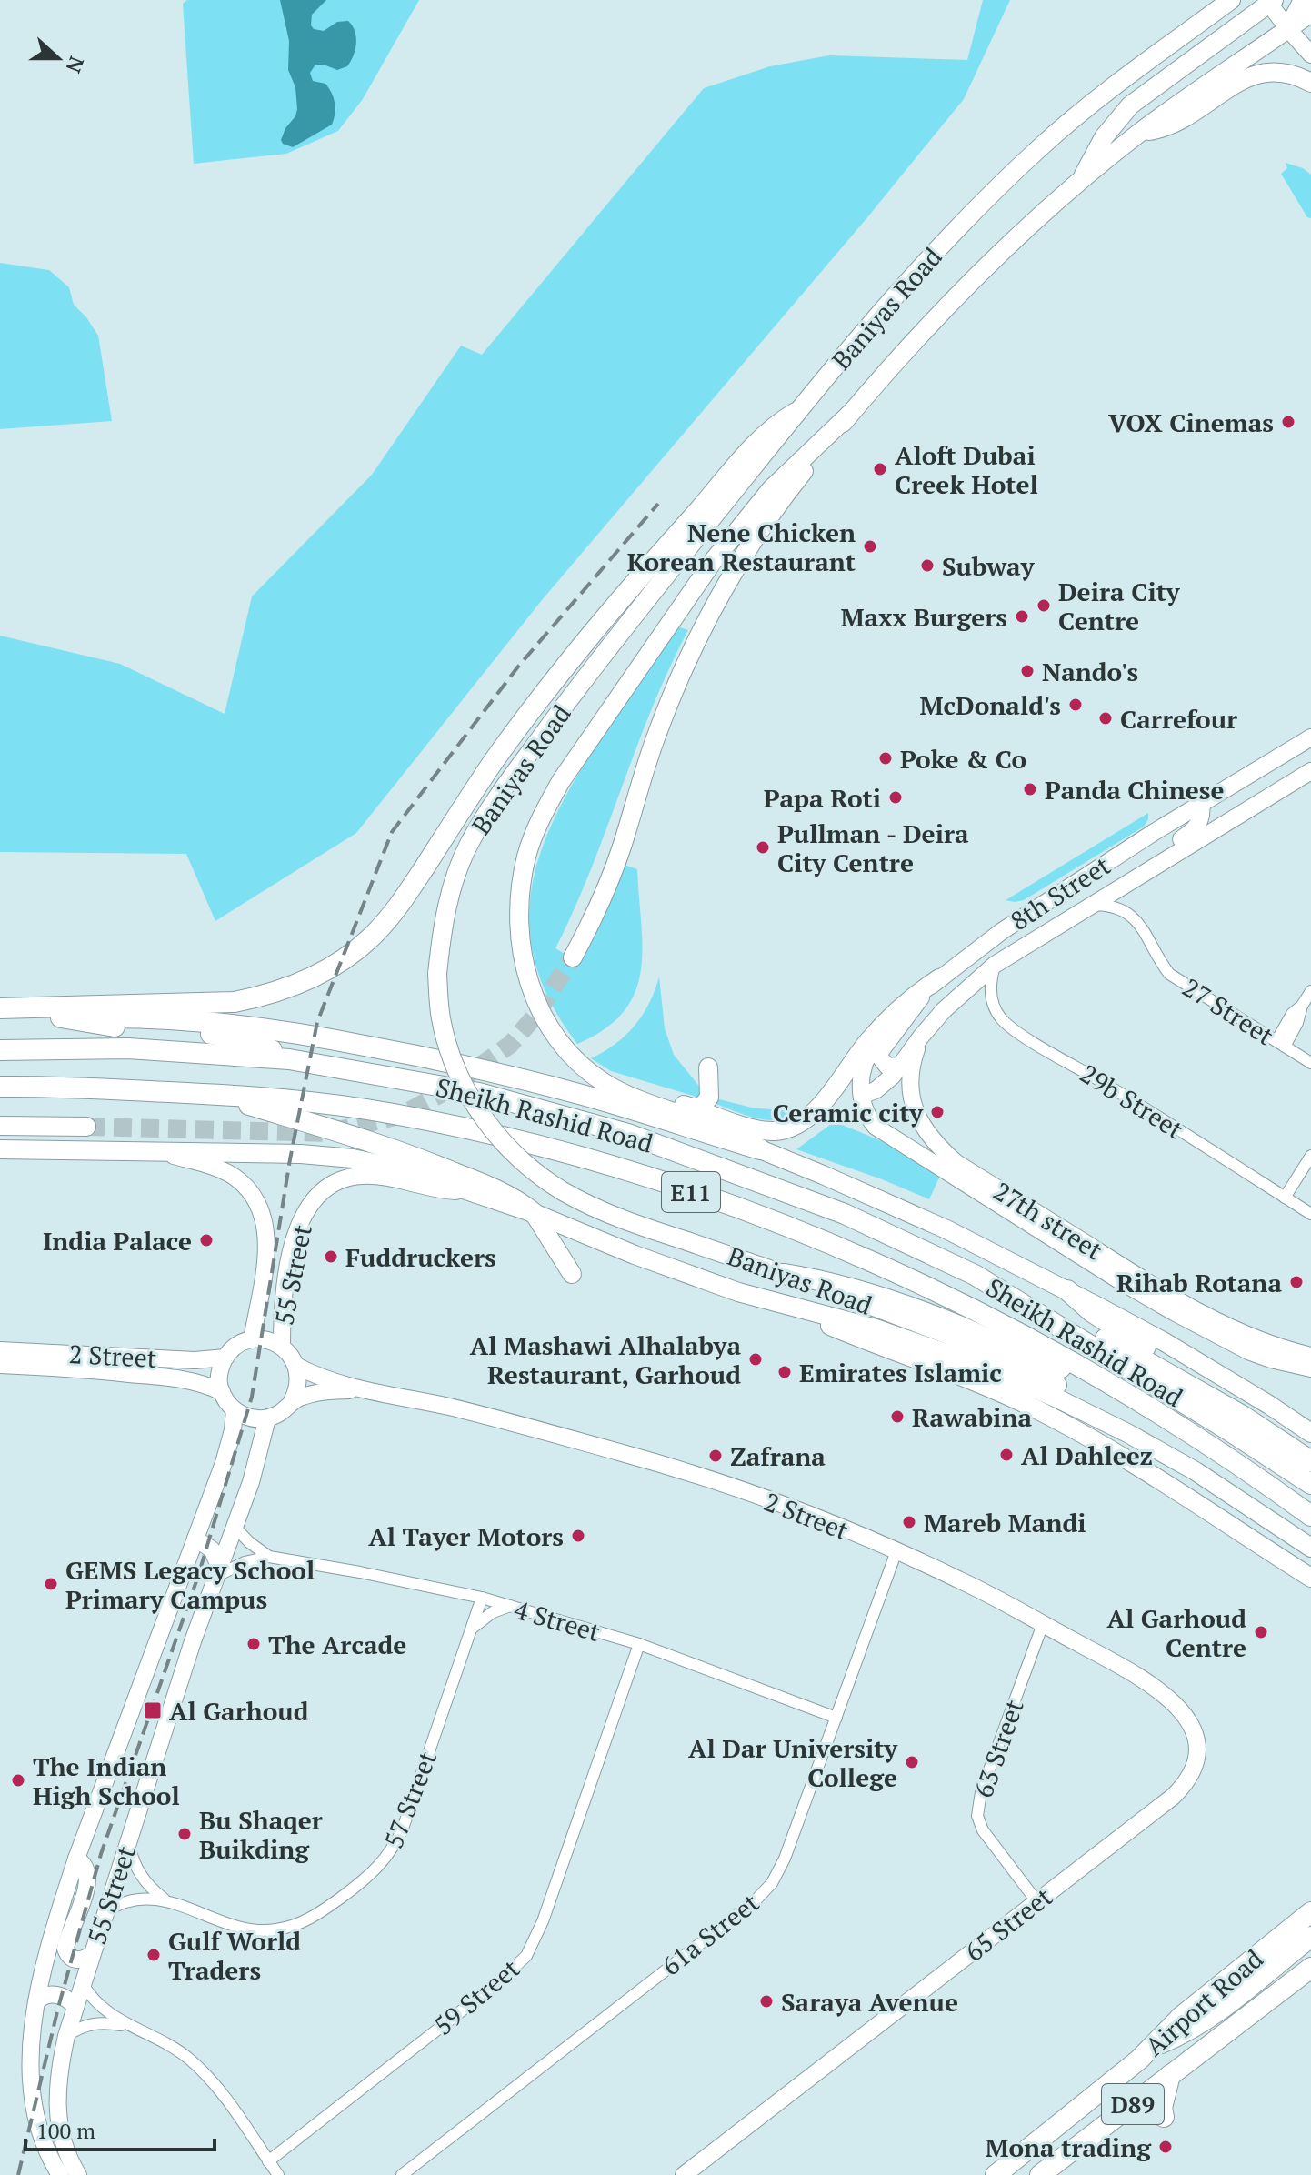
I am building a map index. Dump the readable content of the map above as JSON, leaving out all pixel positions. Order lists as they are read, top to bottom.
{
  "streets": {
    "highway": [
      "Sheikh Rashid Road",
      "E11",
      "Airport Road",
      "D89"
    ],
    "main road": ["Baniyas Road"],
    "street": [
      "8th Street",
      "27 Street",
      "29b Street",
      "27th street",
      "55 Street",
      "2 Street",
      "4 Street",
      "63 Street",
      "57 Street",
      "65 Street",
      "61a Street",
      "59 Street"
    ]
  },
  "crossings": [
    ["8th Street", "27 Street"],
    ["8th Street", "29b Street"],
    ["8th Street", "27th street"],
    ["55 Street", "2 Street"],
    ["55 Street", "4 Street"],
    ["55 Street", "57 Street"],
    ["2 Street", "63 Street"],
    ["2 Street", "65 Street"],
    ["2 Street", "61a Street"],
    ["4 Street", "57 Street"],
    ["4 Street", "61a Street"],
    ["4 Street", "59 Street"],
    ["63 Street", "65 Street"]
  ],
  "places": {
    "other": [
      "VOX Cinemas",
      "Aloft Dubai Creek Hotel",
      "Nene Chicken Korean Restaurant",
      "Subway",
      "Deira City Centre",
      "Maxx Burgers",
      "Nando's",
      "McDonald's",
      "Carrefour",
      "Poke & Co",
      "Panda Chinese",
      "Papa Roti",
      "Pullman - Deira City Centre",
      "Ceramic city",
      "India Palace",
      "Fuddruckers",
      "Rihab Rotana",
      "Al Mashawi Alhalabya Restaurant, Garhoud",
      "Emirates Islamic",
      "Rawabina",
      "Al Dahleez",
      "Zafrana",
      "Mareb Mandi",
      "Al Tayer Motors",
      "GEMS Legacy School Primary Campus",
      "Al Garhoud Centre",
      "The Arcade",
      "Al Dar University College",
      "The Indian High School",
      "Bu Shaqer Buikding",
      "Gulf World Traders",
      "Saraya Avenue",
      "Mona trading"
    ],
    "transit": ["Al Garhoud"]
  },
  "scale_bar": "100 m",
  "north": "right"
}
